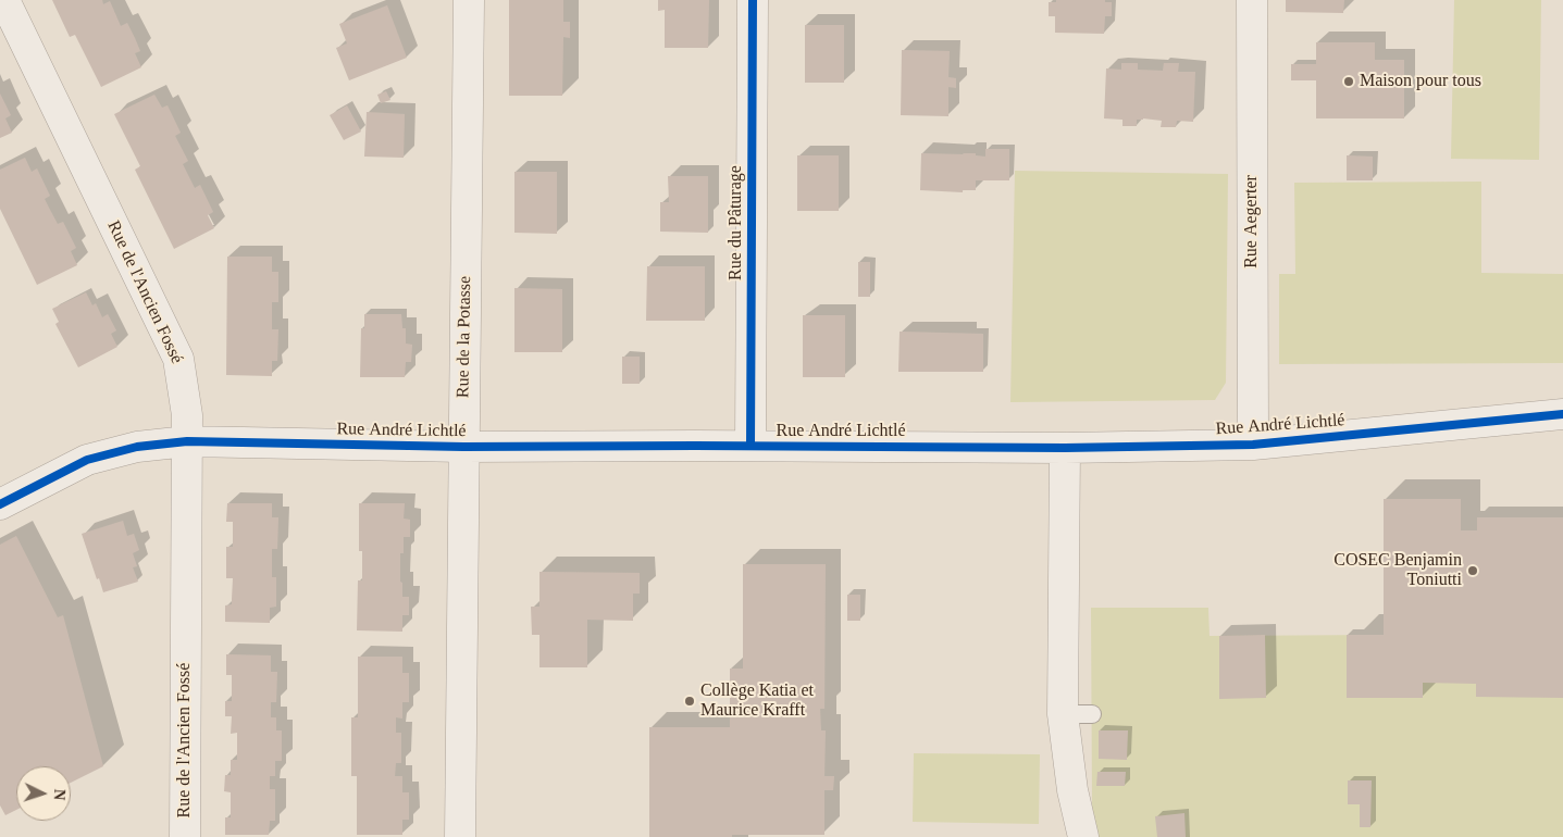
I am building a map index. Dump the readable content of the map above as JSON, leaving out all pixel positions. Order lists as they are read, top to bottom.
{
  "streets": {
    "street": [
      "Rue Aegerter",
      "Rue du Pâturage",
      "Rue de l'Ancien Fossé",
      "Rue de la Potasse",
      "Rue André Lichtlé"
    ]
  },
  "crossings": [
    ["Rue Aegerter", "Rue André Lichtlé"],
    ["Rue du Pâturage", "Rue André Lichtlé"],
    ["Rue de l'Ancien Fossé", "Rue André Lichtlé"],
    ["Rue de la Potasse", "Rue André Lichtlé"]
  ],
  "places": ["Maison pour tous", "COSEC Benjamin Toniutti", "Collège Katia et Maurice Krafft"],
  "north": "right"
}
